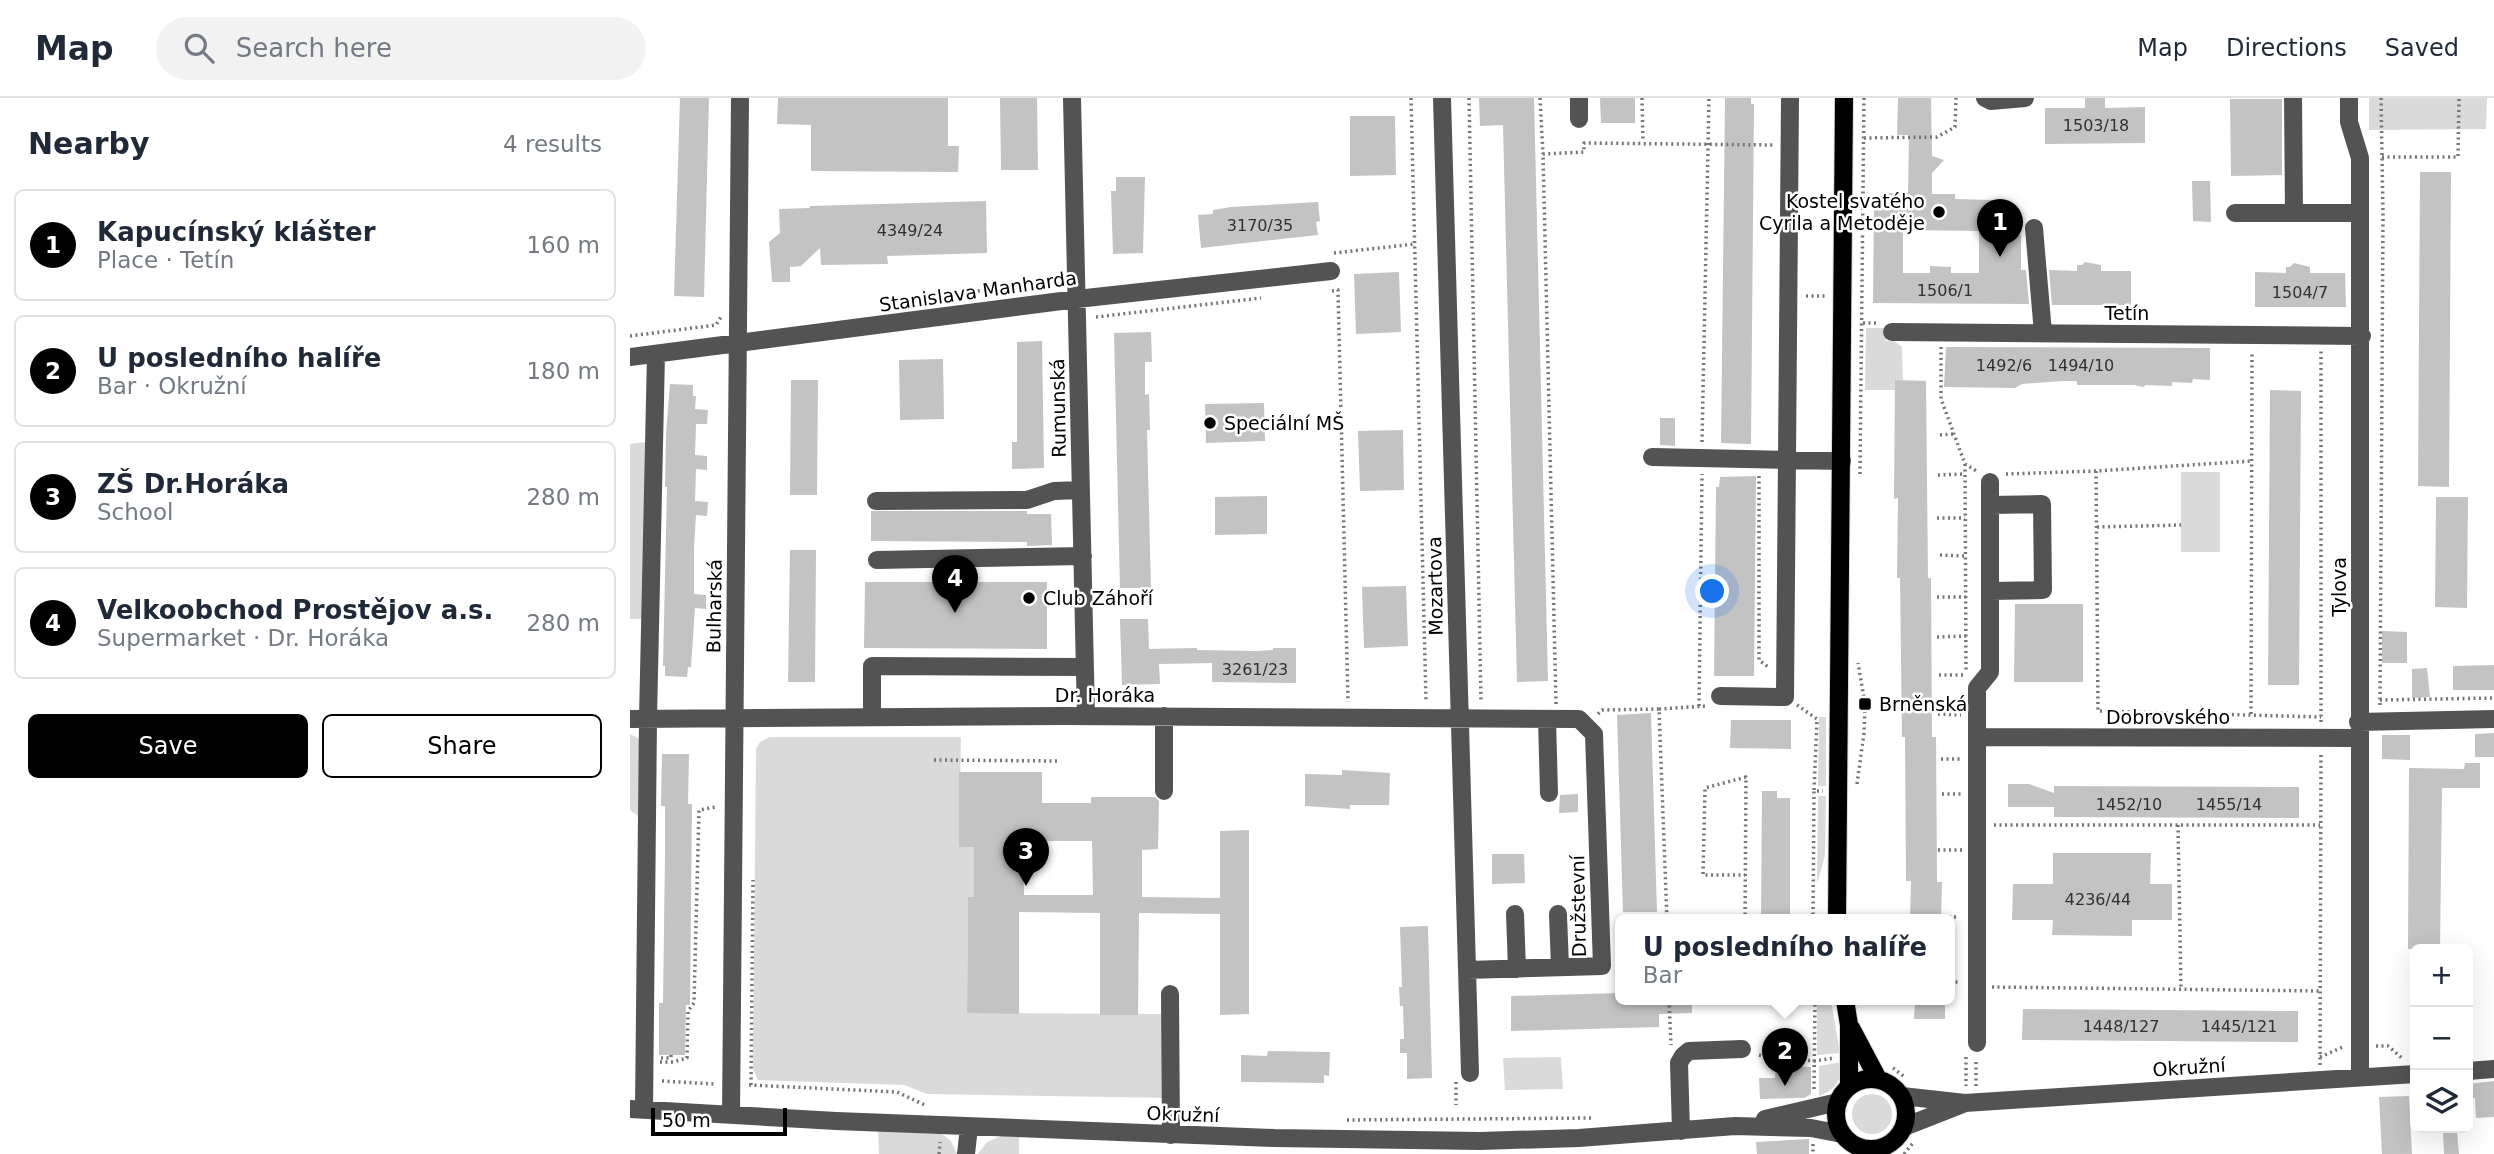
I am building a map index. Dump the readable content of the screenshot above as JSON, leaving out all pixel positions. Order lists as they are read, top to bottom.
{
  "streets": {
    "street": [
      "Stanislava Manharda",
      "Tetín",
      "Rumunská",
      "Mozartova",
      "Tylova",
      "Bulharská",
      "Dr. Horáka",
      "Dobrovského",
      "Družstevní",
      "Okružní"
    ]
  },
  "crossings": [
    ["Stanislava Manharda", "Rumunská"],
    ["Stanislava Manharda", "Bulharská"],
    ["Tetín", "Tylova"],
    ["Rumunská", "Dr. Horáka"],
    ["Mozartova", "Dr. Horáka"],
    ["Mozartova", "Družstevní"],
    ["Tylova", "Dobrovského"],
    ["Tylova", "Okružní"],
    ["Bulharská", "Dr. Horáka"],
    ["Bulharská", "Okružní"],
    ["Dr. Horáka", "Družstevní"]
  ],
  "places": {
    "other": ["Kostel svatého Cyrila a Metoděje", "Speciální MŠ", "Club Záhoří"],
    "transit": ["Brněnská"]
  },
  "house_numbers": [
    "1503/18",
    "3170/35",
    "4349/24",
    "1506/1",
    "1504/7",
    "1492/6",
    "1494/10",
    "3261/23",
    "1452/10",
    "1455/14",
    "4236/44",
    "1448/127",
    "1445/121"
  ],
  "scale_bar": "50 m",
  "page": {
    "header": "Map",
    "search": "Search here",
    "nav": ["Map", "Directions", "Saved"],
    "heading": ["Nearby", "4 results"],
    "list": [
      {
        "mark": "1",
        "name": "Kapucínský klášter",
        "note": "Place · Tetín",
        "value": "160 m"
      },
      {
        "mark": "2",
        "name": "U posledního halíře",
        "note": "Bar · Okružní",
        "value": "180 m"
      },
      {
        "mark": "3",
        "name": "ZŠ Dr.Horáka",
        "note": "School",
        "value": "280 m"
      },
      {
        "mark": "4",
        "name": "Velkoobchod Prostějov a.s.",
        "note": "Supermarket · Dr. Horáka",
        "value": "280 m"
      }
    ],
    "pins": [
      "1",
      "4",
      "3",
      "2"
    ],
    "buttons": ["Save", "Share"],
    "popup": ["U posledního halíře", "Bar"],
    "map_buttons": ["+", "−"],
    "scale": "50 m"
  }
}
